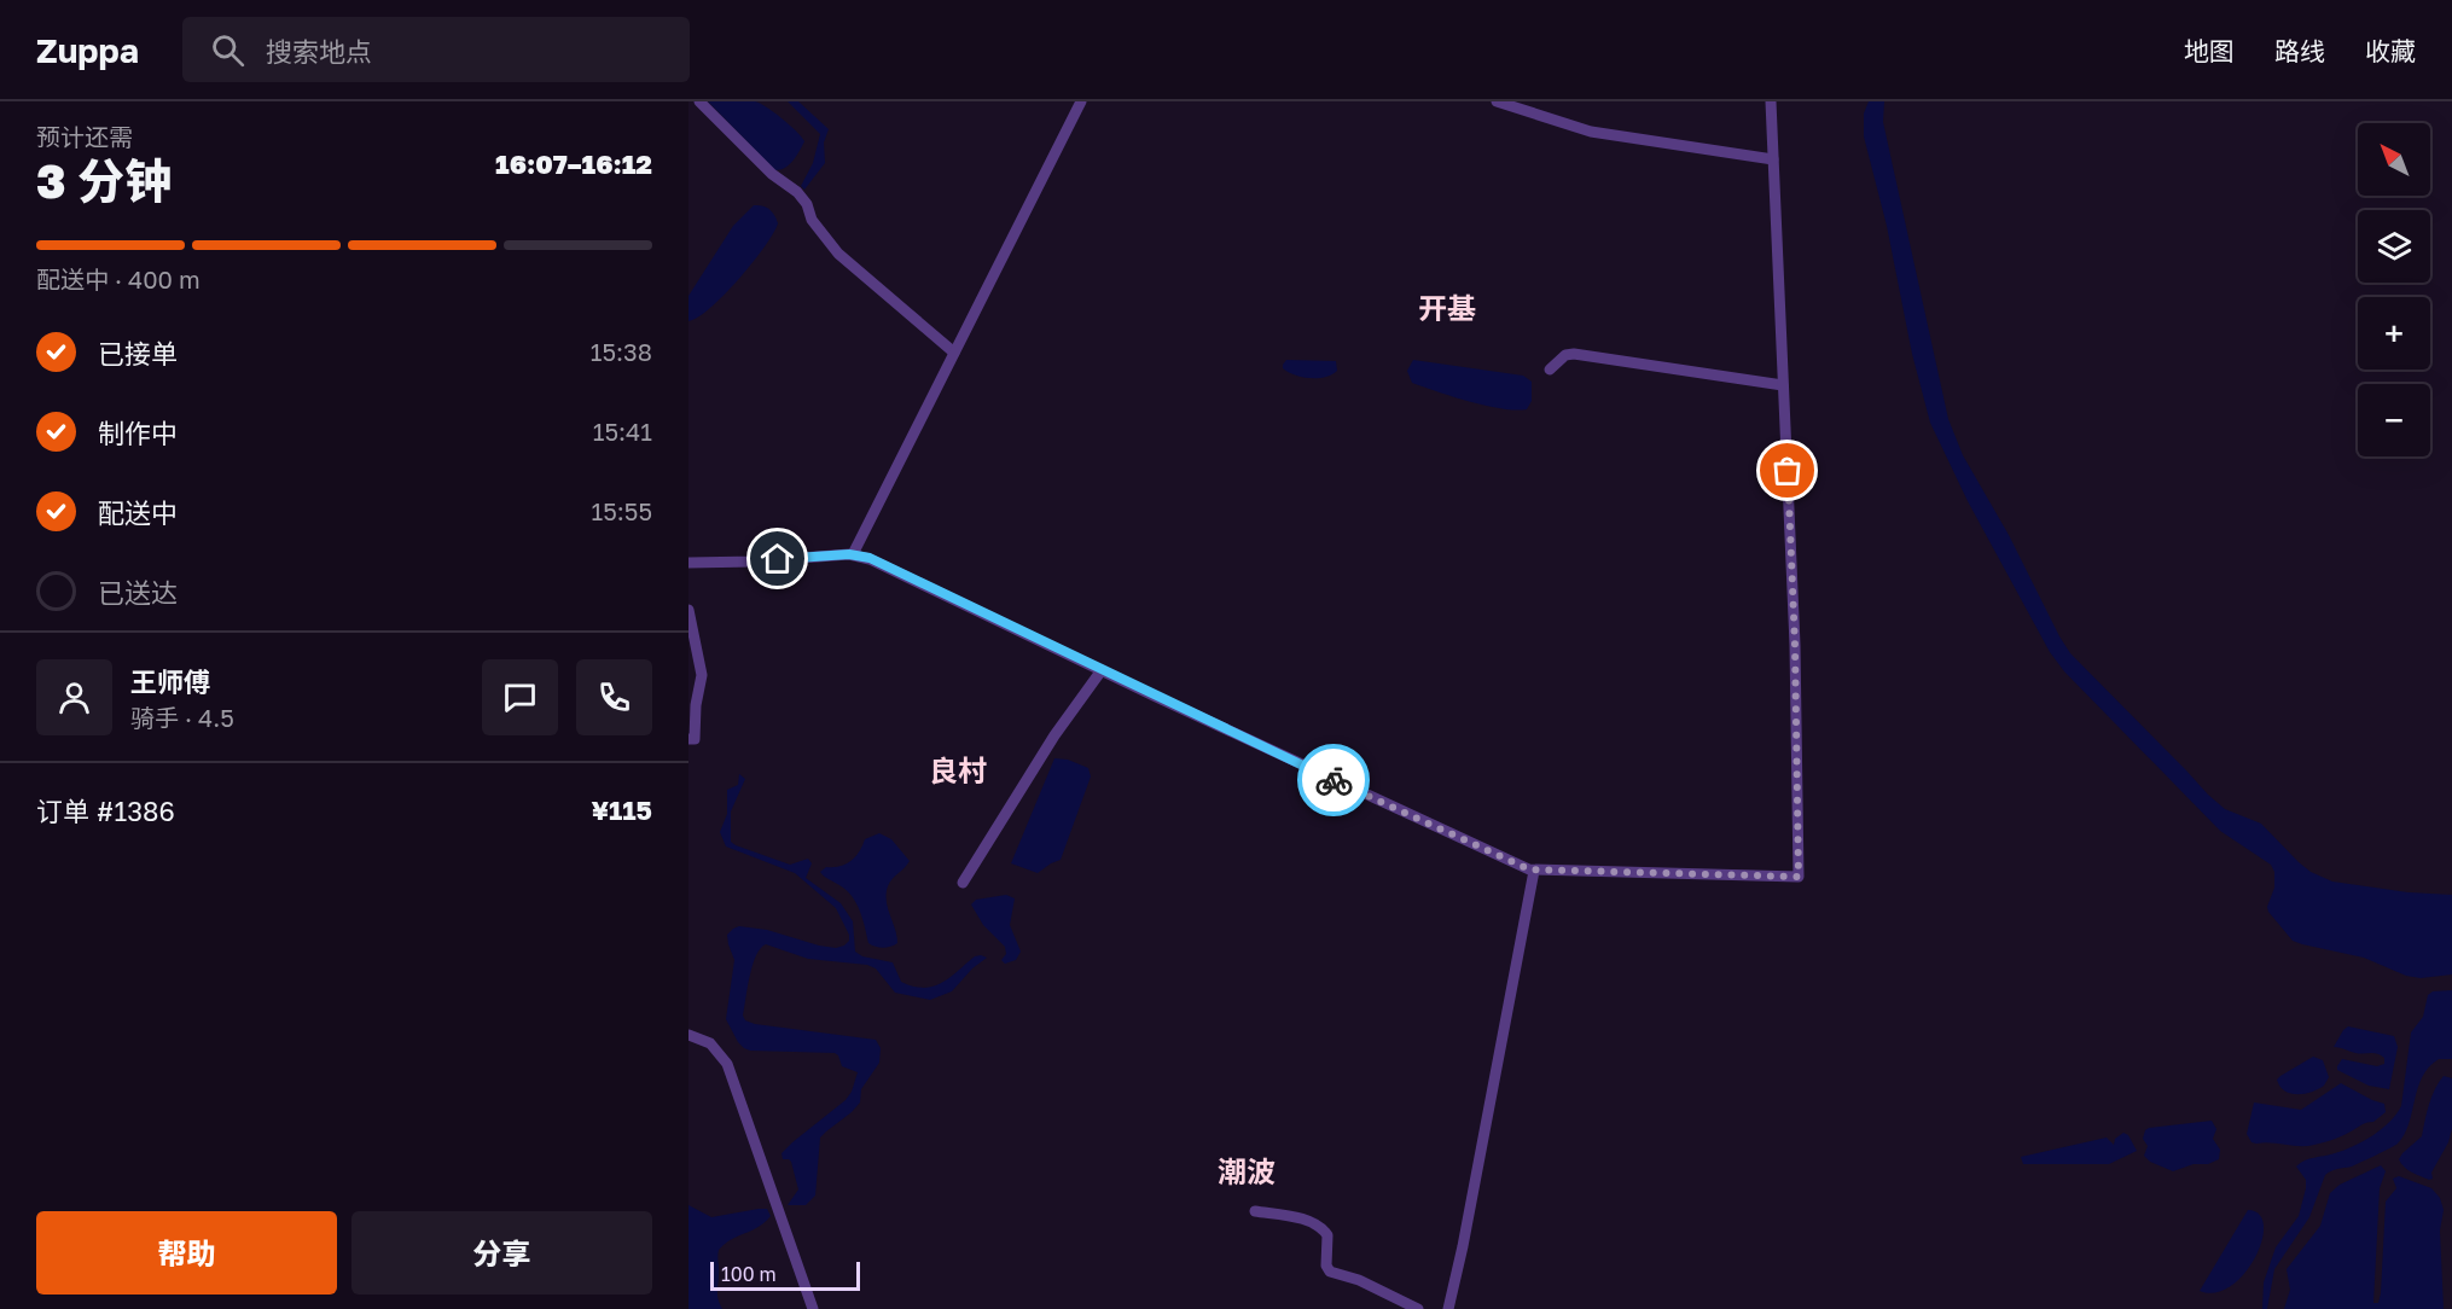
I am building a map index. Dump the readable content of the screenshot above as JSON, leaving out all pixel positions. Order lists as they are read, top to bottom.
{
  "districts": ["开基", "良村", "潮波"],
  "scale_bar": "100 m",
  "north": "top left",
  "page": {
    "header": "Zuppa",
    "search": "搜索地点",
    "nav": ["地图", "路线", "收藏"],
    "heading": ["3 分钟", "预计还需", "16:07–16:12"],
    "panel": [
      "王师傅",
      "骑手 · 4.5",
      "订单 #1386",
      "¥115"
    ],
    "map_buttons": ["+", "−"],
    "bar": "配送中 · 400 m",
    "list": [
      ["已接单", "15:38"],
      ["制作中", "15:41"],
      ["配送中", "15:55"],
      "已送达"
    ],
    "buttons": ["帮助", "分享"],
    "scale": "100 m"
  }
}
